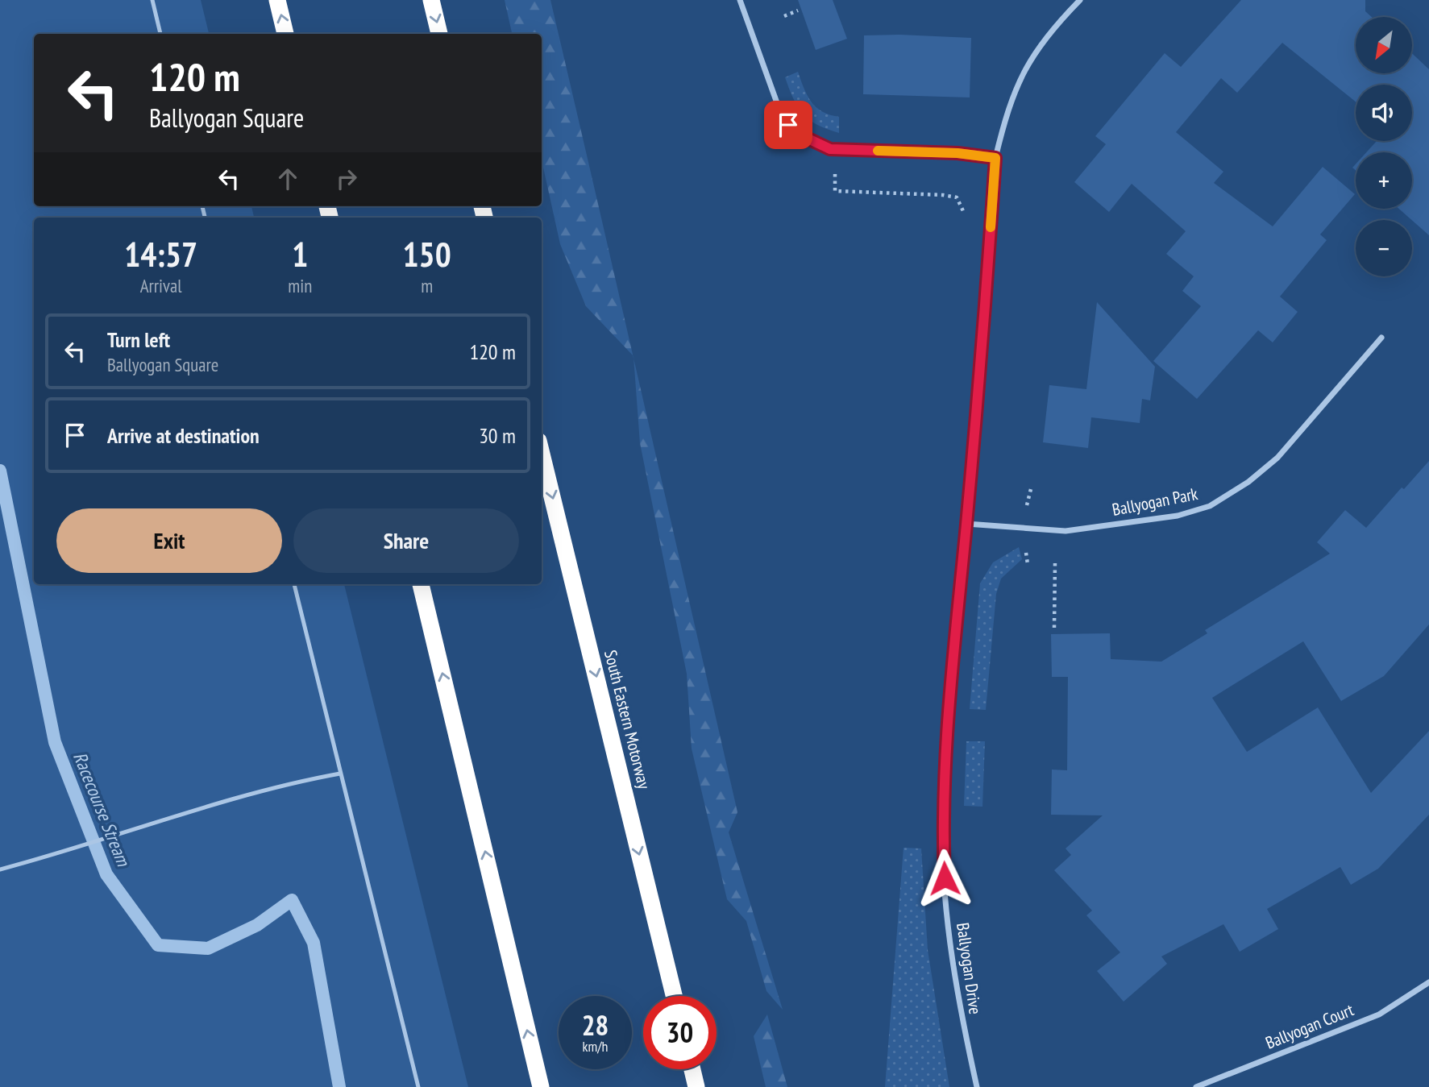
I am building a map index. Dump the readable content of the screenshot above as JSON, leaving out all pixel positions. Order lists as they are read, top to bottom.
{
  "streets": {
    "highway": ["South Eastern Motorway"],
    "street": ["Ballyogan Park", "Ballyogan Drive", "Ballyogan Court"]
  },
  "crossings": [
    ["Ballyogan Park", "Ballyogan Drive"]
  ],
  "water": ["Racecourse Stream"],
  "north": "bottom left",
  "page": {
    "map_buttons": ["+", "−"],
    "turn": ["120 m", "Ballyogan Square"],
    "eta": [
      "14:57",
      "Arrival",
      "1",
      "min",
      "150",
      "m"
    ],
    "list": [
      {
        "name": "Turn left",
        "note": "Ballyogan Square",
        "value": "120 m"
      },
      {
        "name": "Arrive at destination",
        "value": "30 m"
      }
    ],
    "buttons": ["Exit", "Share"],
    "speed": "28 km/h",
    "limit": "30"
  }
}
